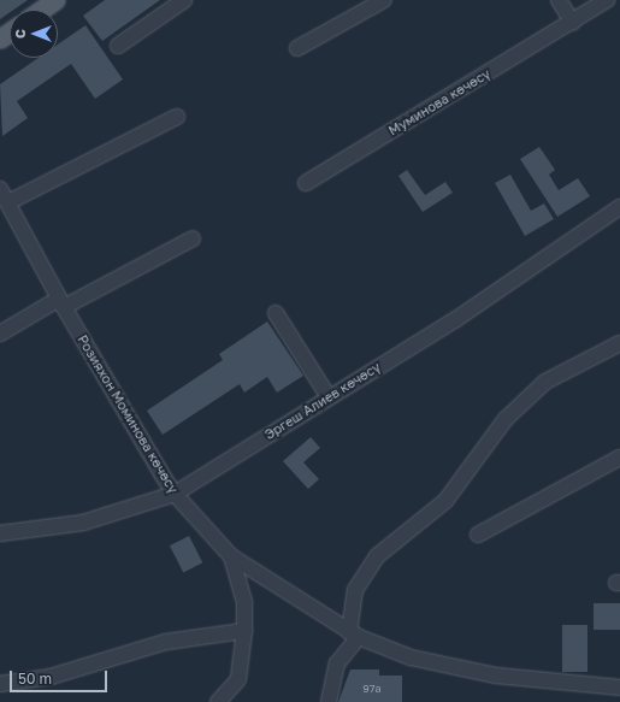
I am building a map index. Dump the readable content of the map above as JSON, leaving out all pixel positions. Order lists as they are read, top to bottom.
{
  "streets": {
    "street": ["Муминова көчөсү", "Эргеш Алиев көчөсү", "Розияхон Моминова көчөсү"]
  },
  "crossings": [
    ["Эргеш Алиев көчөсү", "Розияхон Моминова көчөсү"]
  ],
  "house_numbers": ["97а"],
  "scale_bar": "50 m",
  "north": "left"
}
